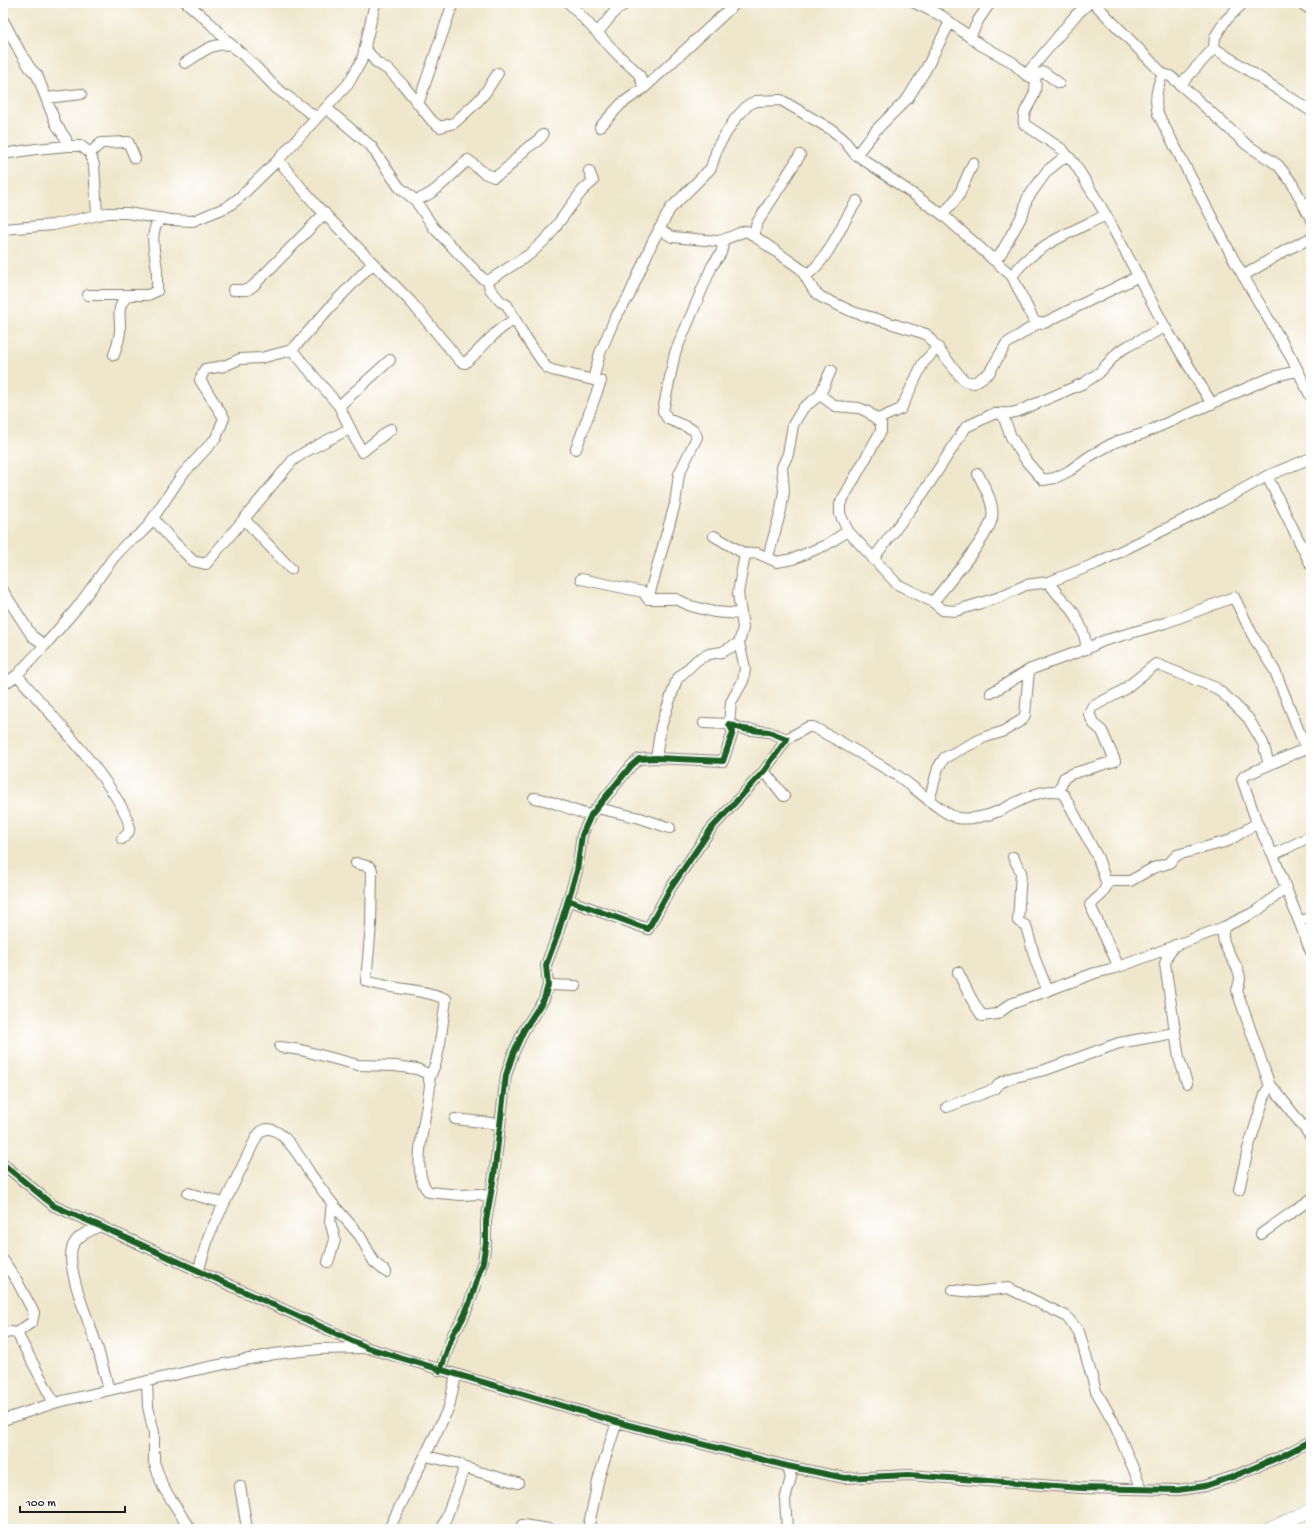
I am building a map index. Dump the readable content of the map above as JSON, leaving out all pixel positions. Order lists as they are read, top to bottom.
{
  "scale_bar": "100 m"
}
